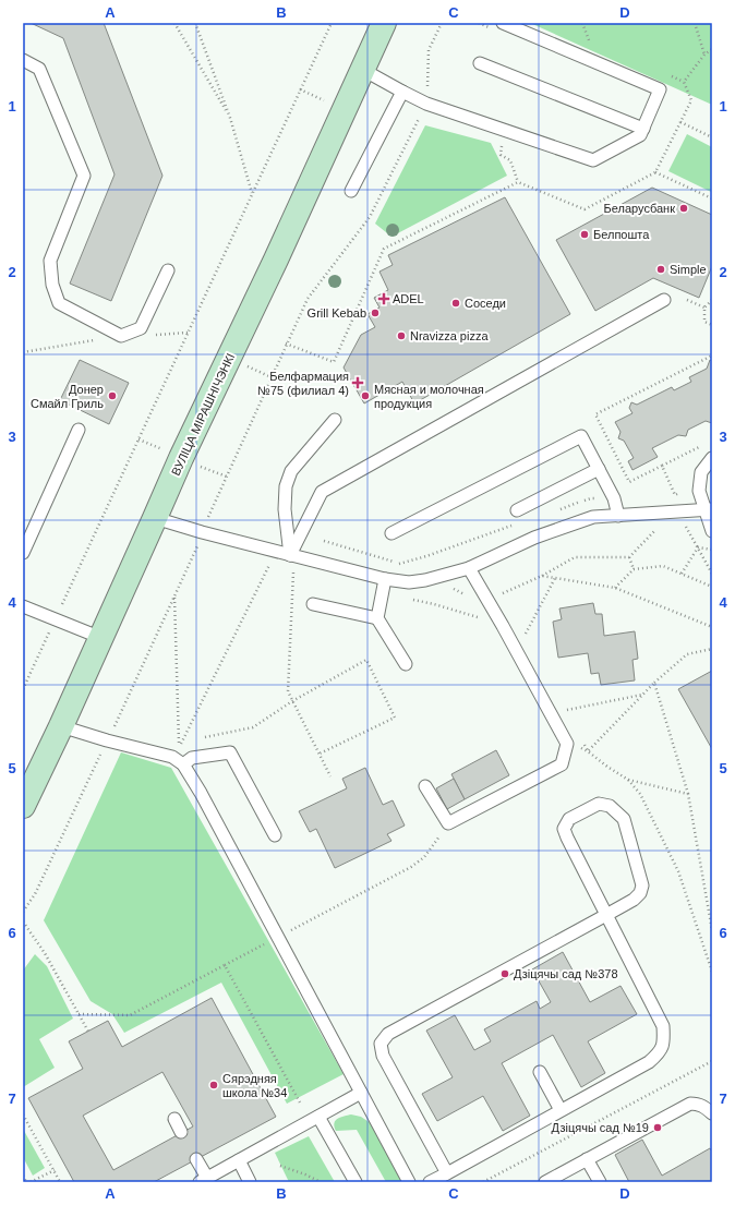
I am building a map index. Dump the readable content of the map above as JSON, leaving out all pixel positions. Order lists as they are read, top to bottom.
{
  "streets": {
    "main road": ["ВУЛІЦА МІРАШНІЧЭНКІ"]
  },
  "places": {
    "other": [
      "Беларусбанк",
      "Белпошта",
      "Simple",
      "Соседи",
      "Grill Kebab",
      "Nravizza pizza",
      "Донер Смайл Гриль",
      "Мясная и молочная продукция",
      "Дзіцячы сад №378",
      "Сярэдняя школа №34",
      "Дзіцячы сад №19"
    ],
    "health": ["ADEL", "Белфармация №75 (филиал 4)"]
  },
  "grid": {
    "columns": [
      "A",
      "B",
      "C",
      "D"
    ],
    "rows": [
      "1",
      "2",
      "3",
      "4",
      "5",
      "6",
      "7"
    ]
  }
}
